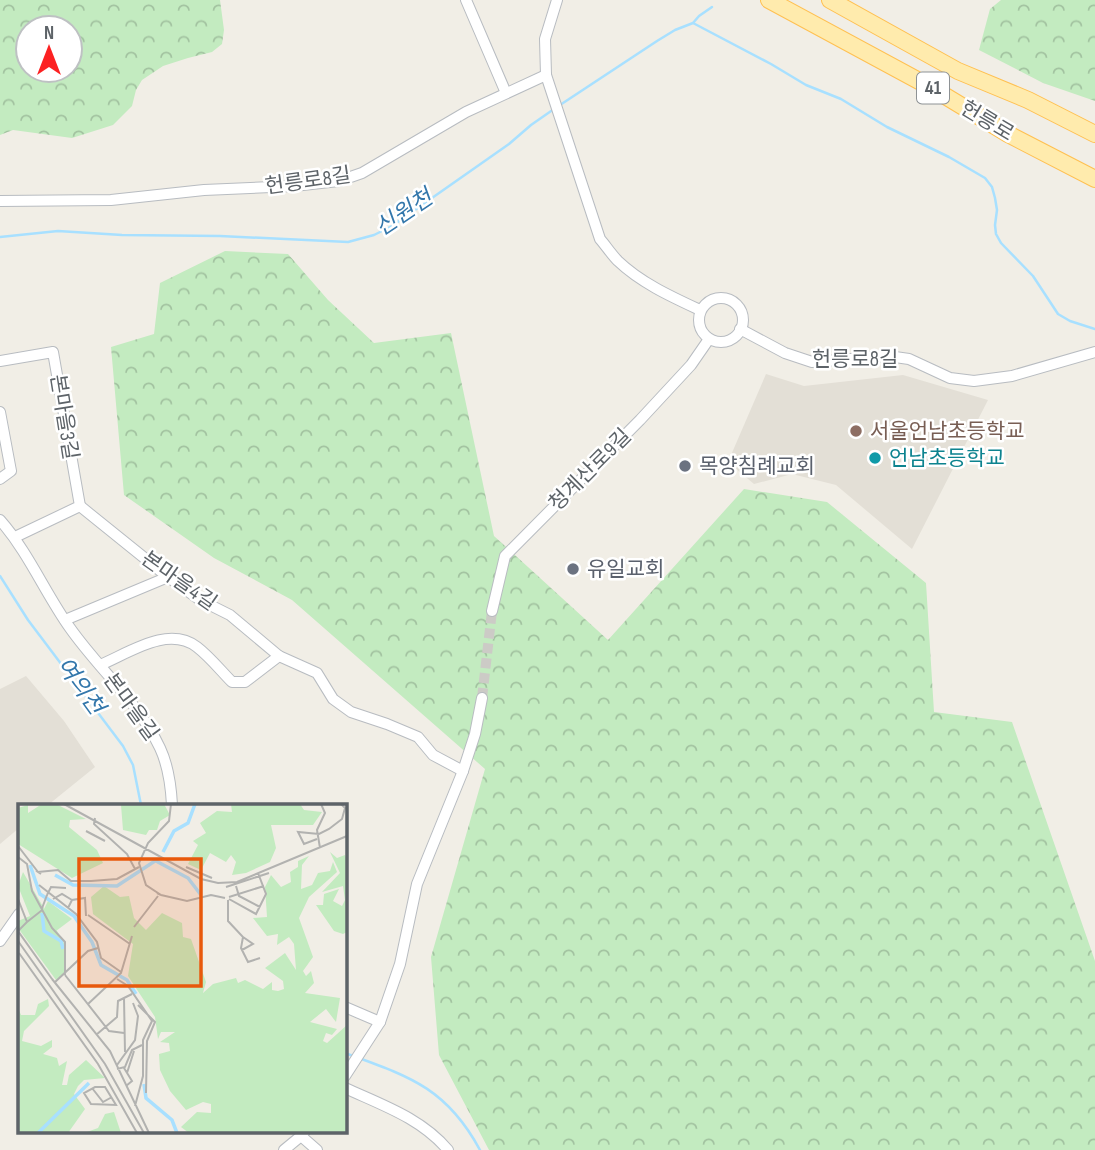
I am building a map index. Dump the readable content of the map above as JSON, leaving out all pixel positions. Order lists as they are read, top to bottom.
{
  "streets": {
    "main road": ["41", "헌릉로"],
    "street": [
      "헌릉로8길",
      "본마을3길",
      "청계산로9길",
      "본마을4길",
      "본마을길"
    ]
  },
  "crossings": [
    ["헌릉로8길", "청계산로9길"],
    ["본마을3길", "본마을4길"]
  ],
  "water": ["신원천", "여의천"],
  "places": [
    "서울언남초등학교",
    "언남초등학교",
    "목양침례교회",
    "유일교회"
  ],
  "north": "top"
}
